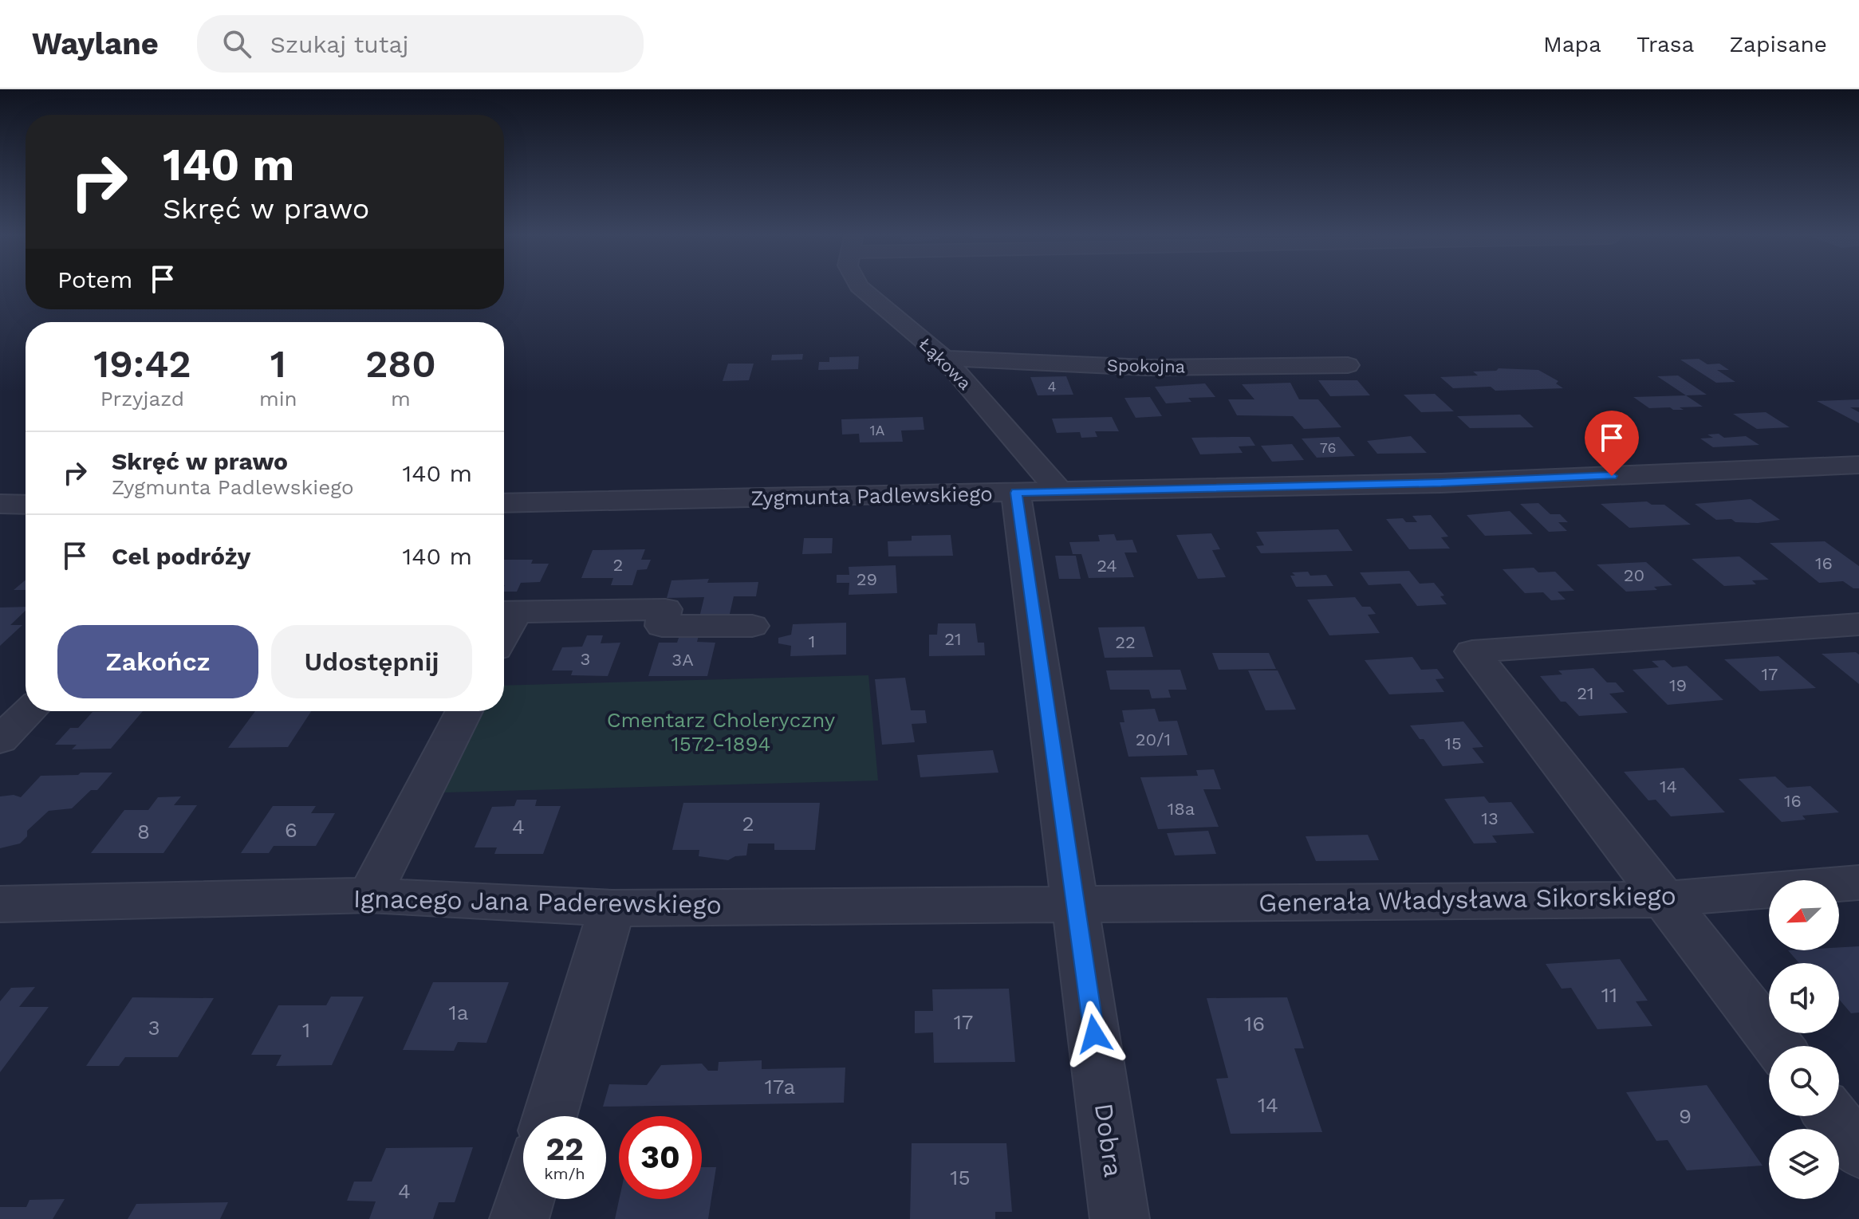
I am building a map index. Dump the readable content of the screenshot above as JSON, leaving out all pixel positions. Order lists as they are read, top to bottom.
{
  "streets": {
    "street": [
      "Łąkowa",
      "Spokojna",
      "Zygmunta Padlewskiego",
      "Generała Władysława Sikorskiego",
      "Ignacego Jana Paderewskiego",
      "Dobra"
    ]
  },
  "crossings": [
    ["Łąkowa", "Spokojna"],
    ["Łąkowa", "Zygmunta Padlewskiego"],
    ["Zygmunta Padlewskiego", "Dobra"],
    ["Generała Władysława Sikorskiego", "Ignacego Jana Paderewskiego"],
    ["Generała Władysława Sikorskiego", "Dobra"],
    ["Ignacego Jana Paderewskiego", "Dobra"]
  ],
  "parks": ["Cmentarz Choleryczny 1572-1894"],
  "house_numbers": [
    "4",
    "1A",
    "76",
    "16",
    "2",
    "24",
    "20",
    "29",
    "21",
    "1",
    "22",
    "3",
    "3A",
    "17",
    "19",
    "21",
    "20/1",
    "15",
    "14",
    "16",
    "18a",
    "13",
    "2",
    "4",
    "6",
    "8",
    "11",
    "1a",
    "17",
    "16",
    "3",
    "1",
    "17a",
    "14",
    "9",
    "15",
    "4"
  ],
  "north": "bottom left",
  "page": {
    "header": "Waylane",
    "search": "Szukaj tutaj",
    "nav": ["Mapa", "Trasa", "Zapisane"],
    "turn": ["140 m", "Skręć w prawo"],
    "then": "Potem",
    "eta": [
      "19:42",
      "Przyjazd",
      "1",
      "min",
      "280",
      "m"
    ],
    "list": [
      {
        "name": "Skręć w prawo",
        "note": "Zygmunta Padlewskiego",
        "value": "140 m"
      },
      {
        "name": "Cel podróży",
        "value": "140 m"
      }
    ],
    "buttons": ["Zakończ", "Udostępnij"],
    "speed": "22 km/h",
    "limit": "30"
  }
}
